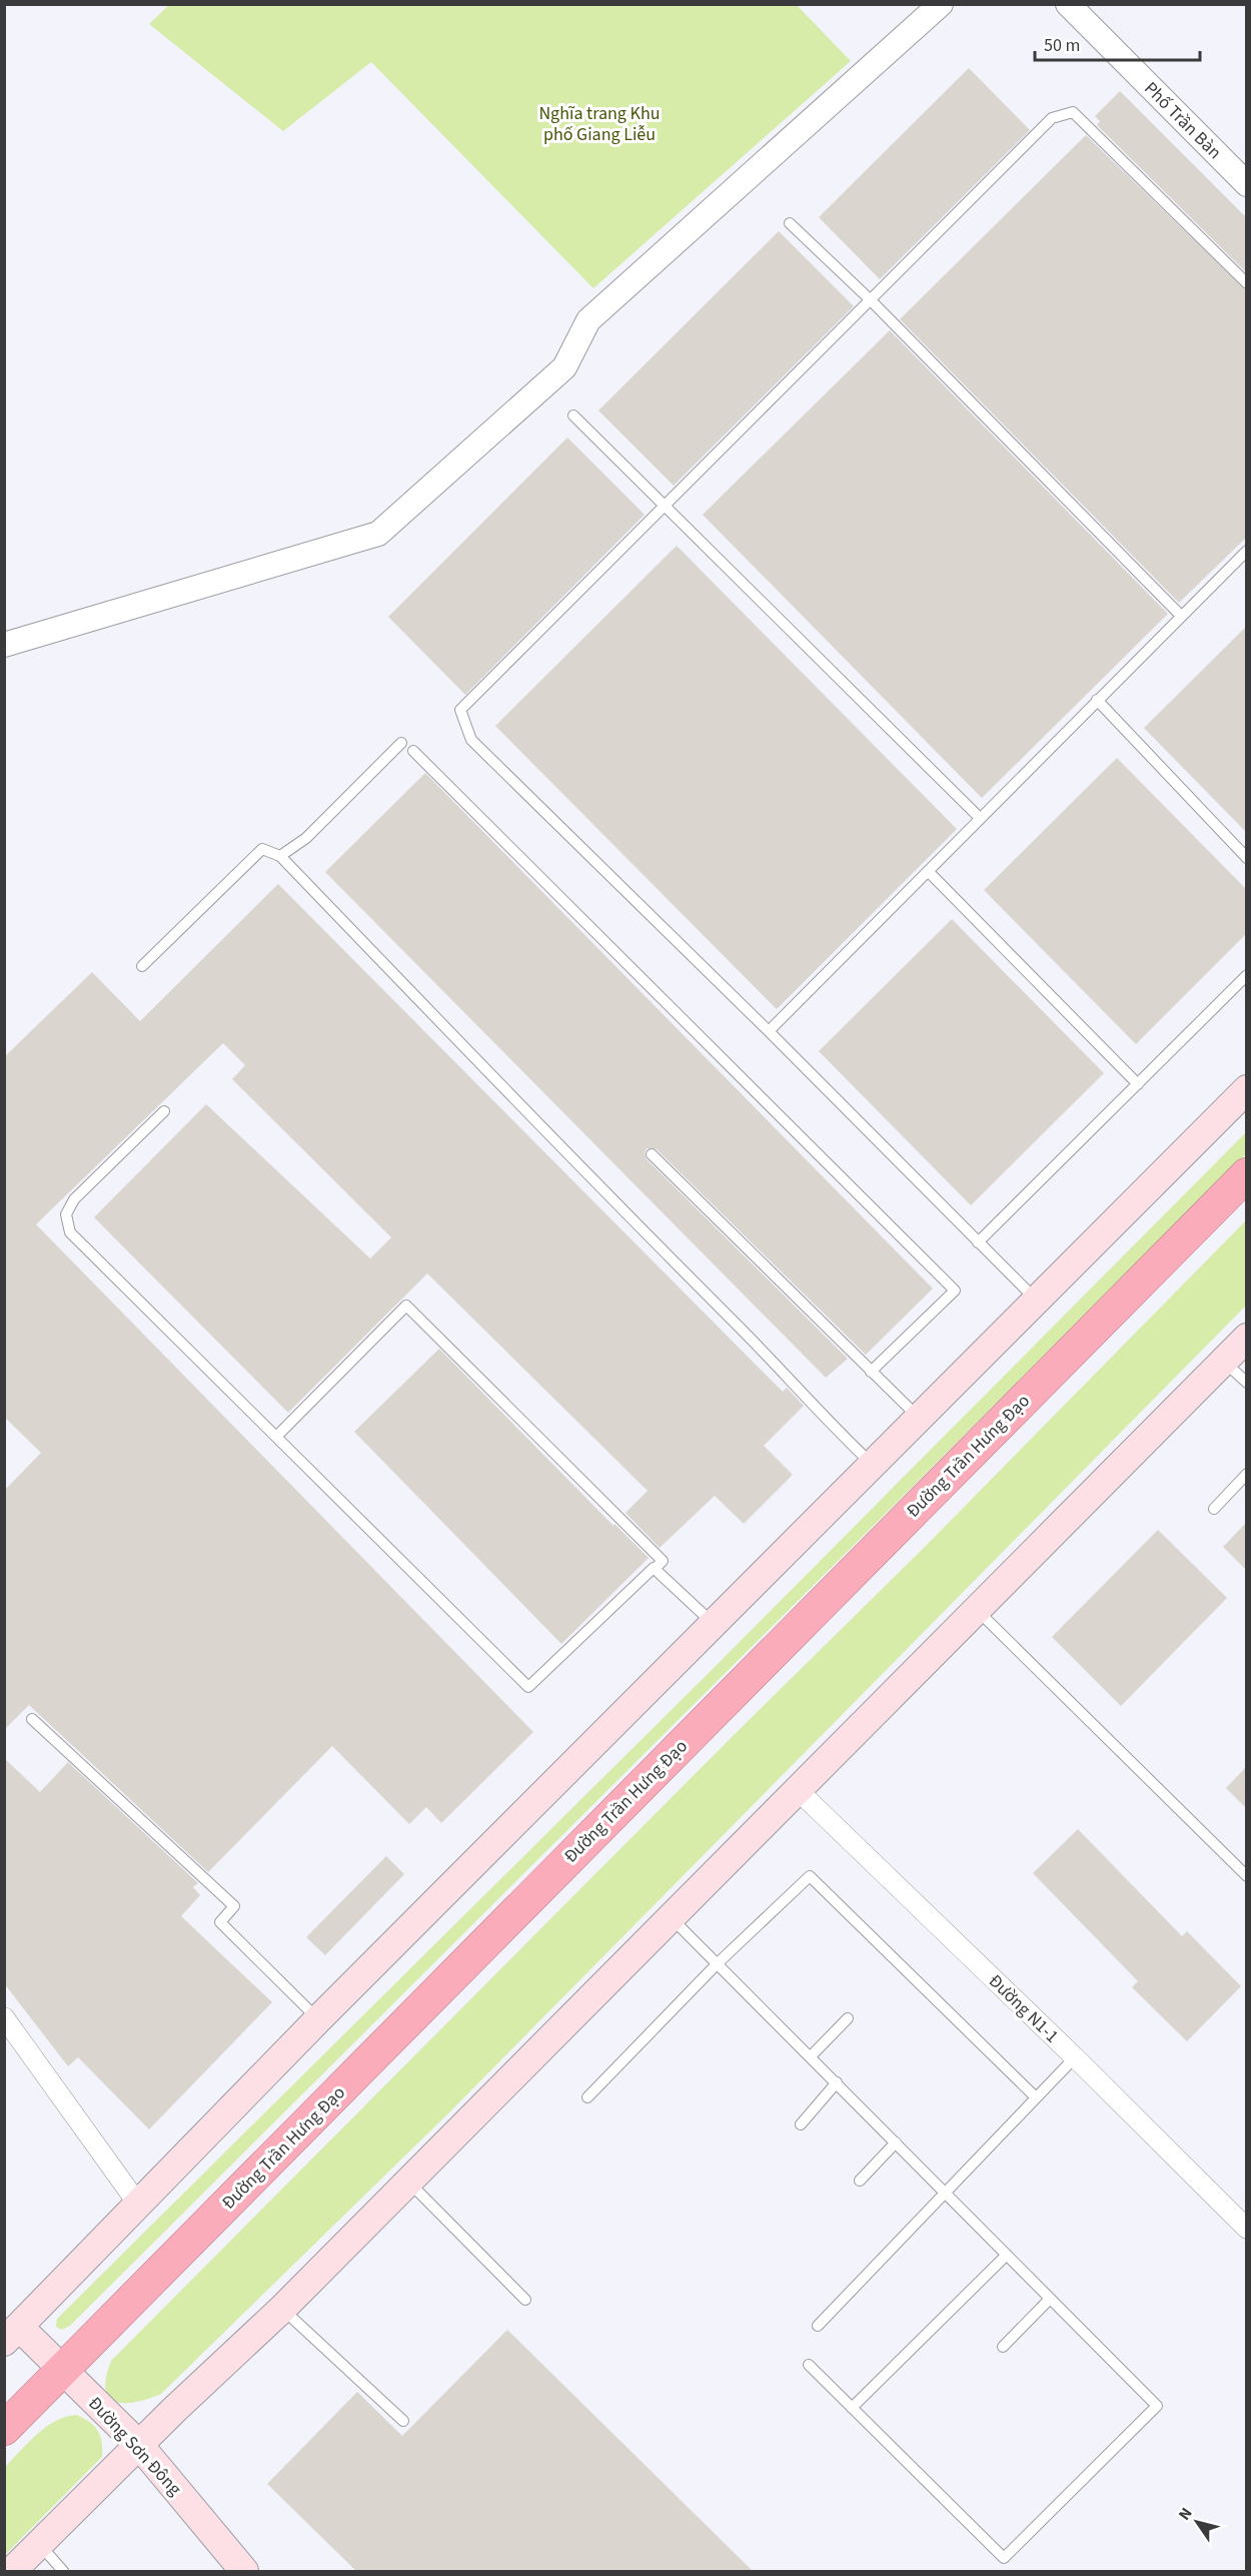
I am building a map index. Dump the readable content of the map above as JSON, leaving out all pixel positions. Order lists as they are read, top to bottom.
{
  "streets": {
    "highway": ["Đường Trần Hưng Đạo"],
    "main road": ["Đường Sơn Đông"],
    "street": ["Phố Trần Bàn", "Đường N1-1"]
  },
  "crossings": [
    ["Đường Trần Hưng Đạo", "Đường Sơn Đông"]
  ],
  "parks": ["Nghĩa trang Khu phố Giang Liễu"],
  "scale_bar": "50 m",
  "north": "top left"
}
